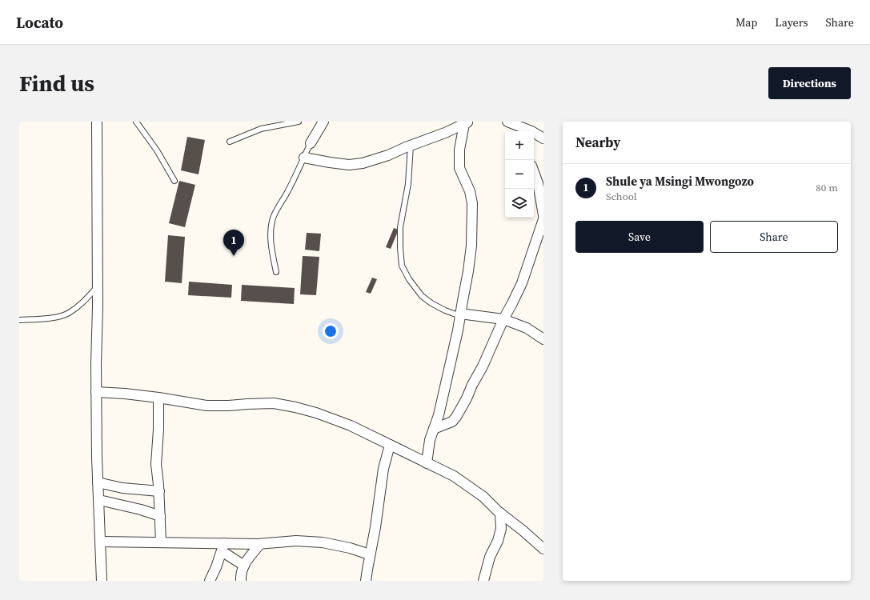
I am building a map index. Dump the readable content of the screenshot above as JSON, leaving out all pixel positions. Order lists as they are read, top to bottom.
{
  "page": {
    "header": "Locato",
    "nav": ["Map", "Layers", "Share"],
    "buttons": [
      "Directions",
      ["Save", "Share"]
    ],
    "title": "Find us",
    "heading": "Nearby",
    "map_buttons": ["+", "−"],
    "list": [
      {
        "mark": "1",
        "name": "Shule ya Msingi Mwongozo",
        "note": "School",
        "value": "80 m"
      }
    ],
    "pins": "1"
  }
}
